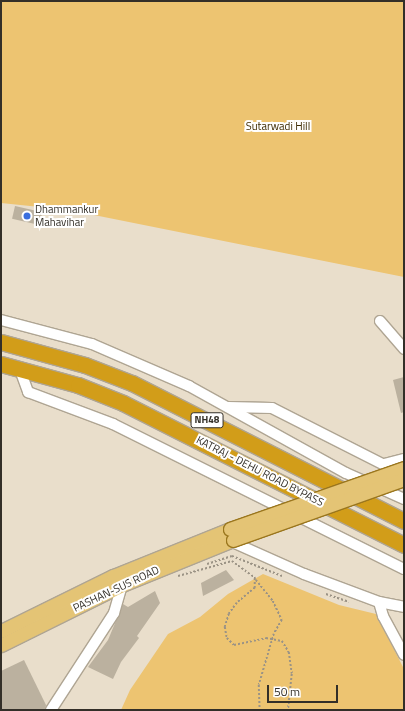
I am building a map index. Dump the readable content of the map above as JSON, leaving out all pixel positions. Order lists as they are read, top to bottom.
{
  "streets": {
    "highway": ["NH48", "KATRAJ - DEHU ROAD BYPASS"],
    "main road": ["PASHAN-SUS ROAD"]
  },
  "parks": ["Sutarwadi Hill"],
  "places": ["Dhammankur Mahavihar"],
  "scale_bar": "50 m"
}
